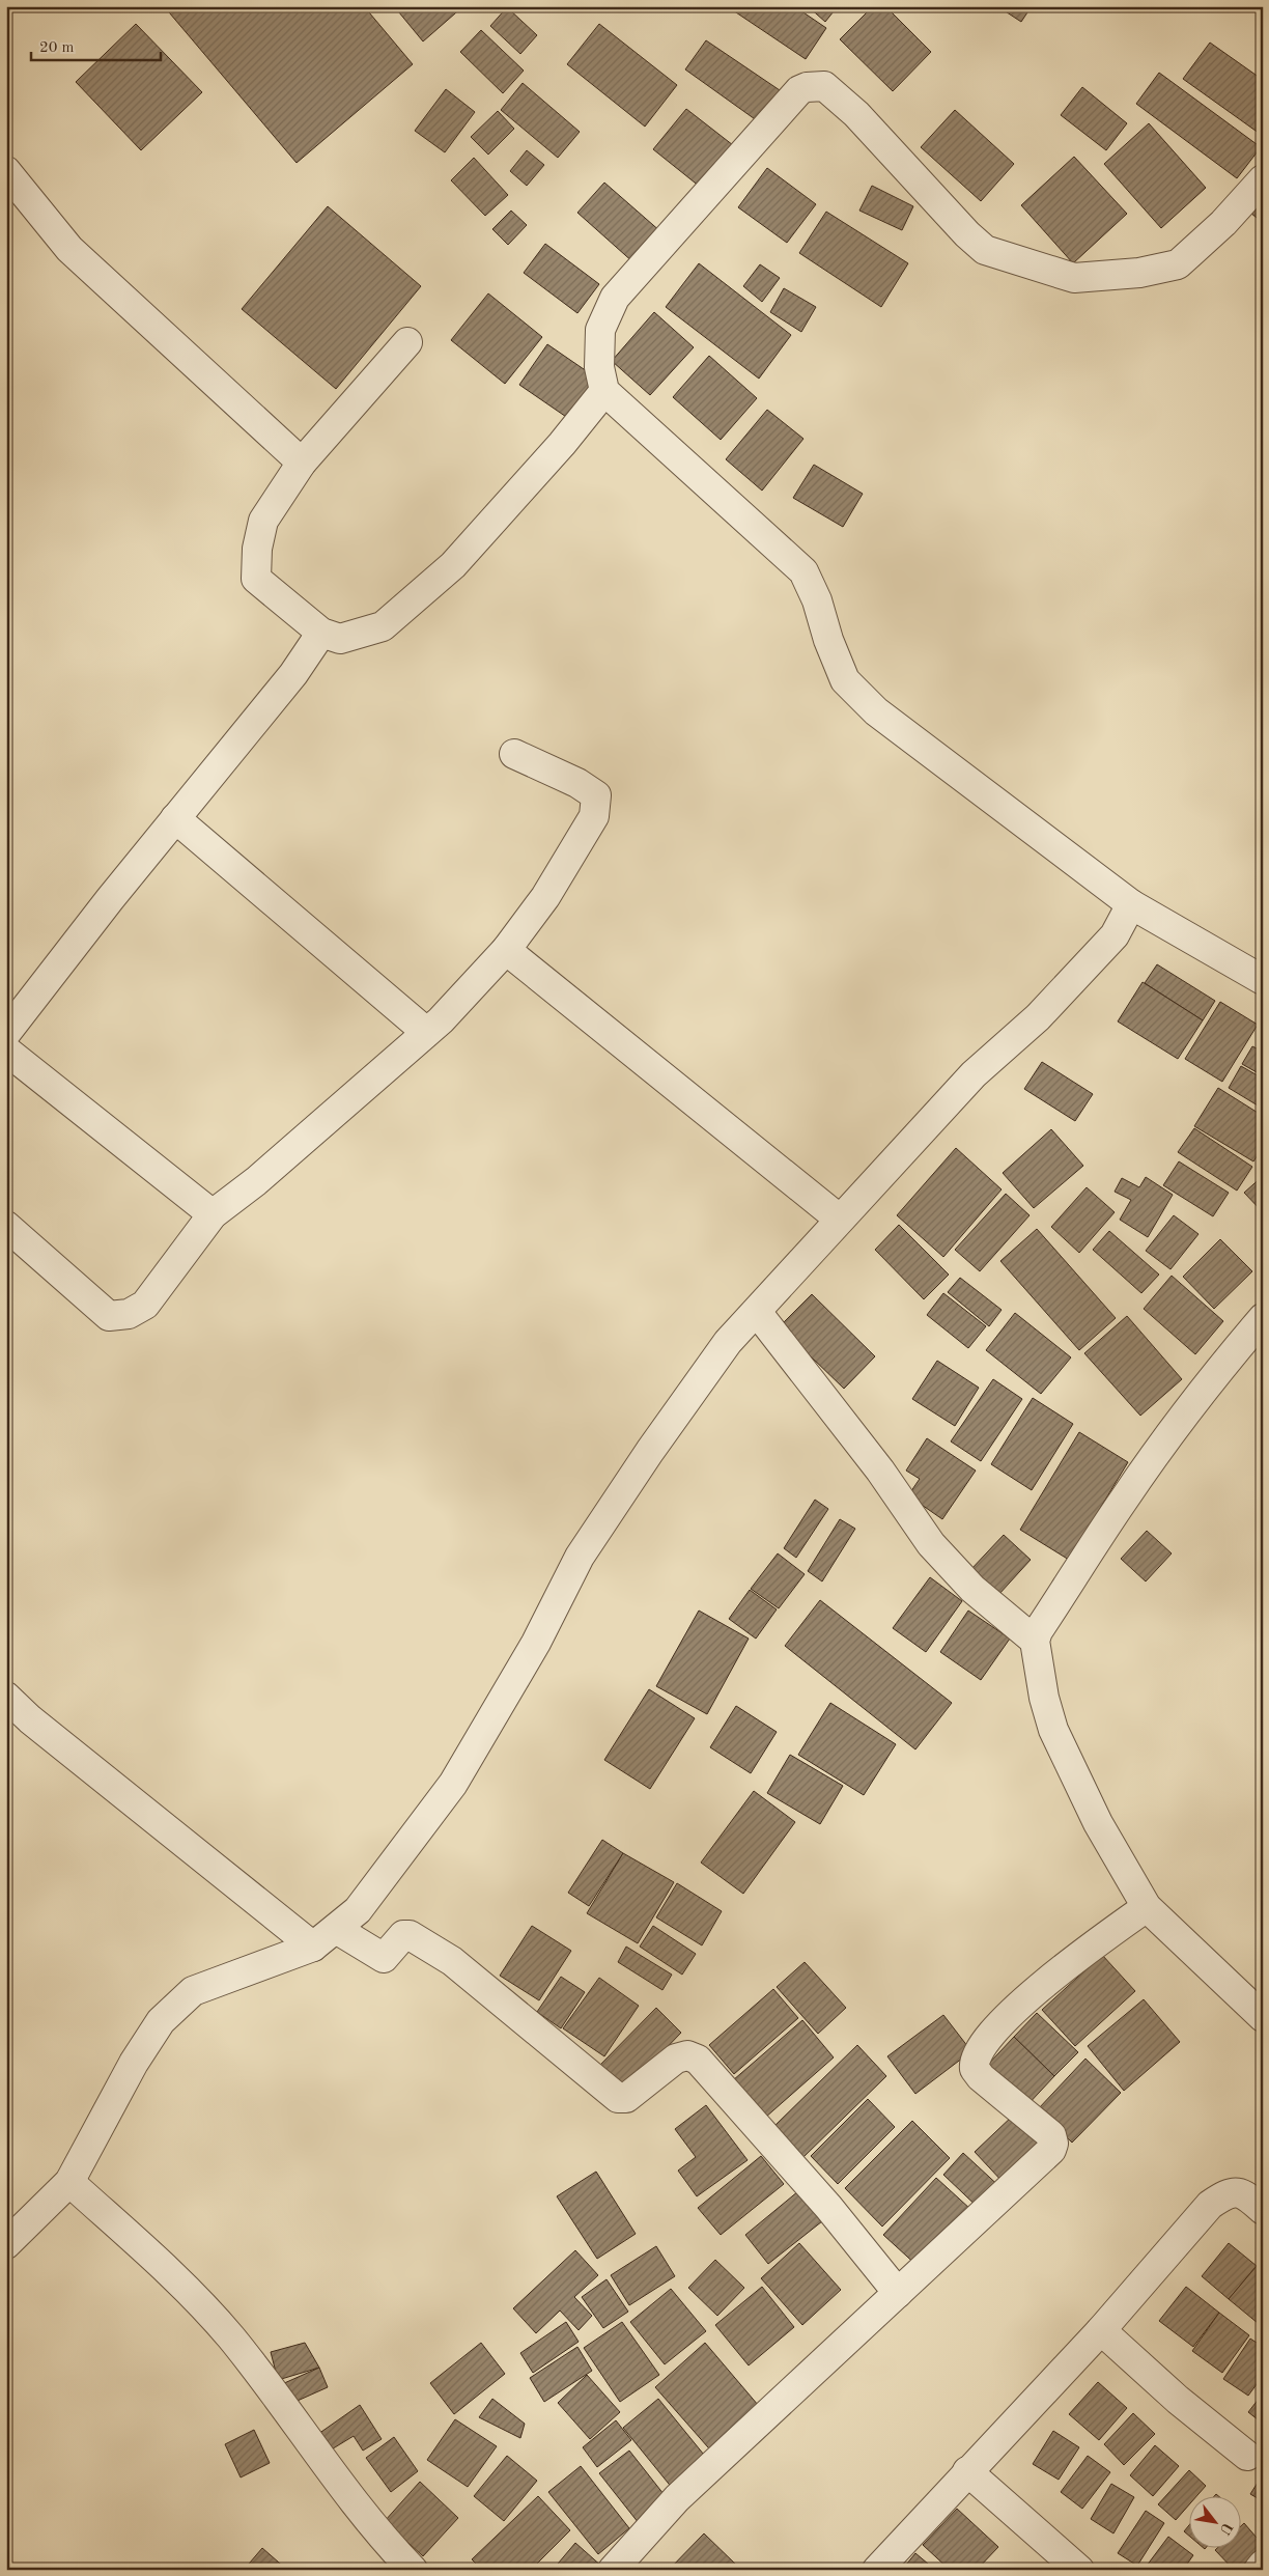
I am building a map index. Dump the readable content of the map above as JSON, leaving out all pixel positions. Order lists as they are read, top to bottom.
{
  "scale_bar": "20 m",
  "north": "bottom right"
}
